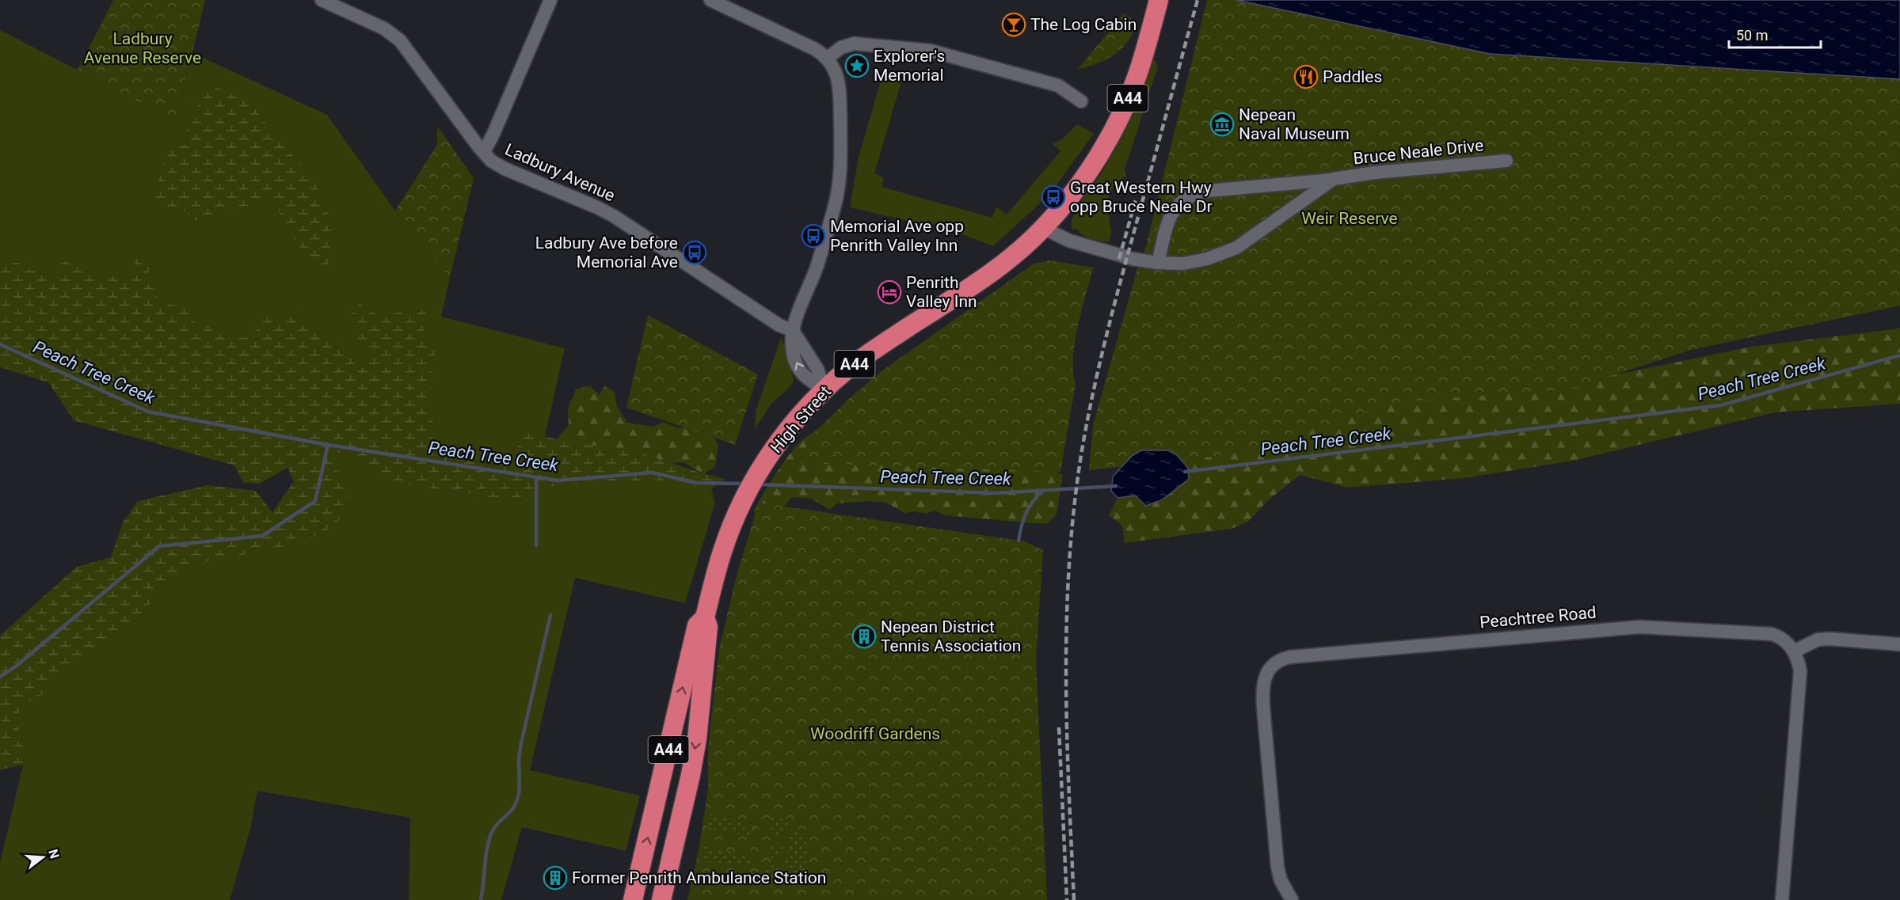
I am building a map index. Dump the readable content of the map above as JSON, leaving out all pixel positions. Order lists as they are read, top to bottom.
{
  "streets": {
    "highway": ["A44", "High Street"],
    "street": ["Bruce Neale Drive", "Ladbury Avenue", "Peachtree Road"]
  },
  "crossings": [
    ["Bruce Neale Drive", "High Street"]
  ],
  "water": ["Peach Tree Creek"],
  "parks": ["Ladbury Avenue Reserve", "Weir Reserve", "Woodriff Gardens"],
  "places": {
    "bar": ["The Log Cabin"],
    "place": ["Explorer's Memorial"],
    "restaurant": ["Paddles"],
    "museum": ["Nepean Naval Museum"],
    "bus stop": ["Great Western Hwy opp Bruce Neale Dr", "Memorial Ave opp Penrith Valley Inn", "Ladbury Ave before Memorial Ave"],
    "hotel": ["Penrith Valley Inn"],
    "building": ["Nepean District Tennis Association", "Former Penrith Ambulance Station"]
  },
  "scale_bar": "50 m",
  "north": "right"
}
